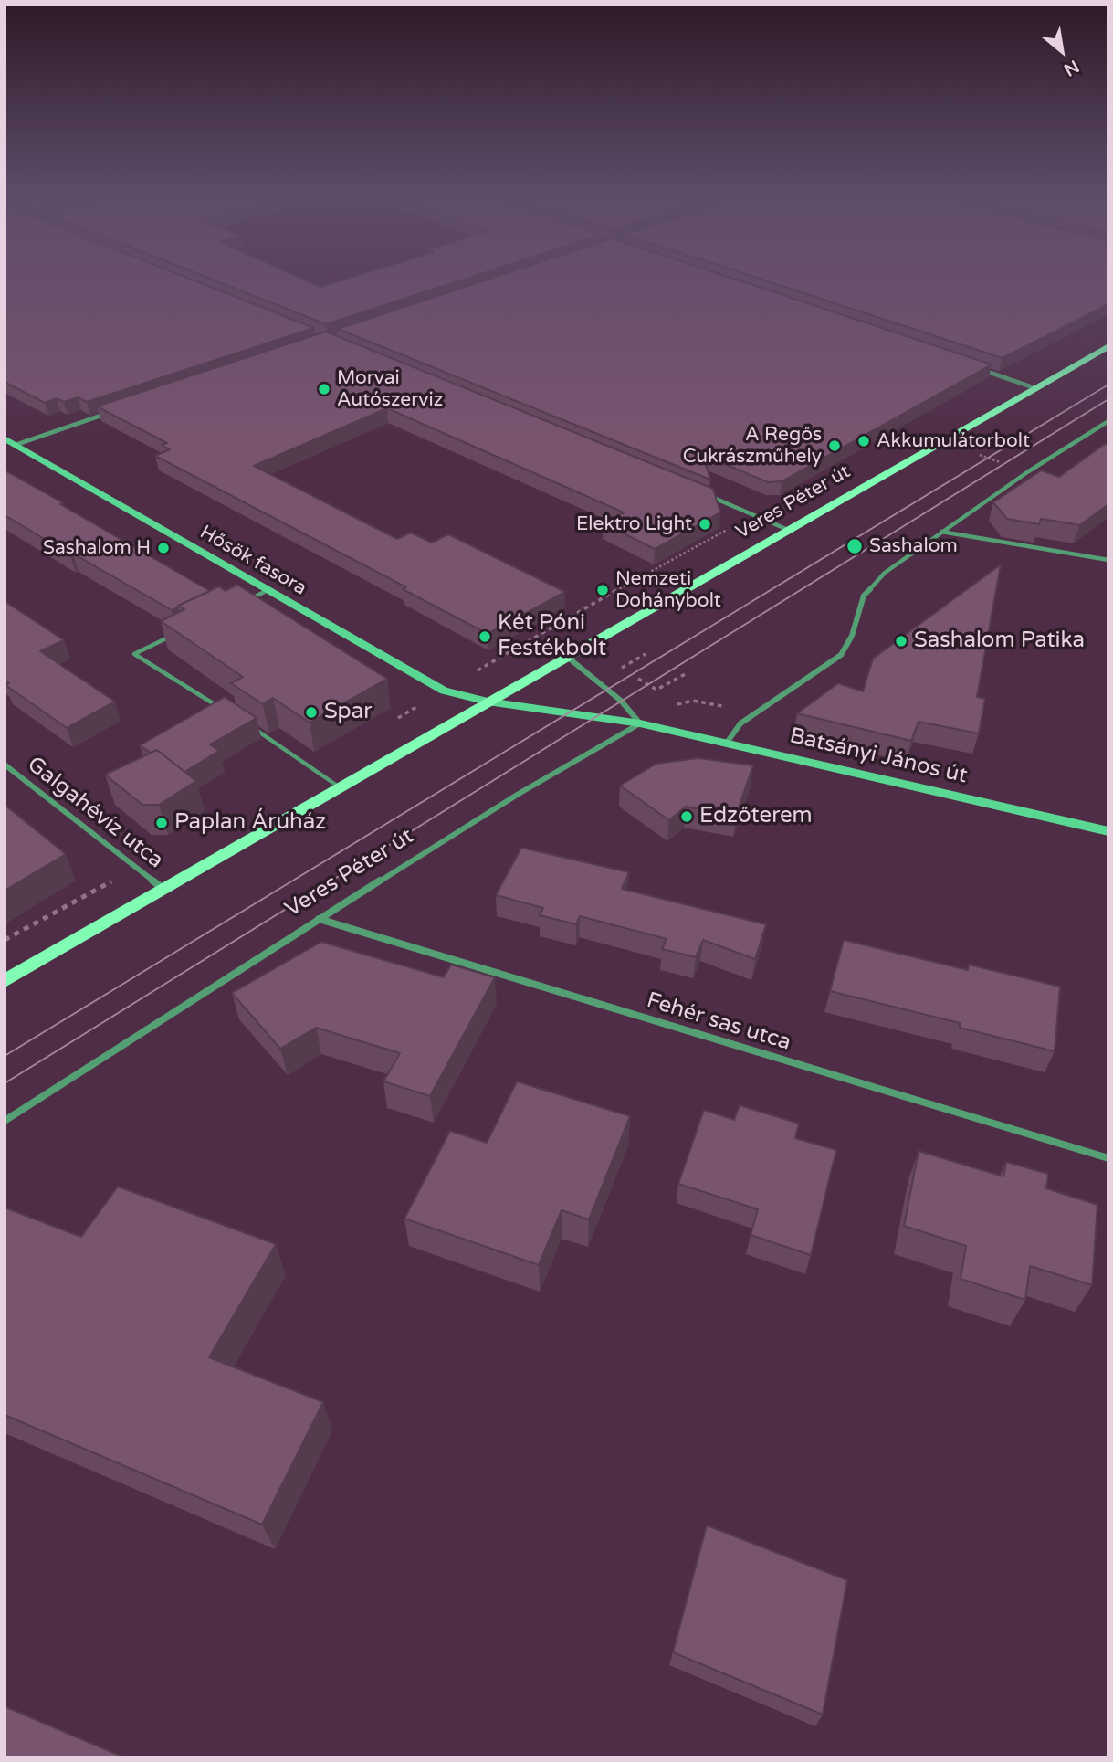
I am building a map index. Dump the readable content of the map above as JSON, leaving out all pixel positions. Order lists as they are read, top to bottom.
{
  "streets": {
    "main road": ["Veres Péter út"],
    "street": [
      "Hősök fasora",
      "Batsányi János út",
      "Galgahévíz utca",
      "Fehér sas utca"
    ]
  },
  "crossings": [
    ["Veres Péter út", "Hősök fasora"],
    ["Veres Péter út", "Batsányi János út"],
    ["Veres Péter út", "Galgahévíz utca"],
    ["Veres Péter út", "Fehér sas utca"],
    ["Hősök fasora", "Batsányi János út"]
  ],
  "places": [
    "Morvai Autószerviz",
    "Akkumulátorbolt",
    "A Regős Cukrászműhely",
    "Elektro Light",
    "Sashalom",
    "Sashalom H",
    "Nemzeti Dohánybolt",
    "Két Póni Festékbolt",
    "Sashalom Patika",
    "Spar",
    "Edzőterem",
    "Paplan Áruház"
  ],
  "north": "bottom right"
}
